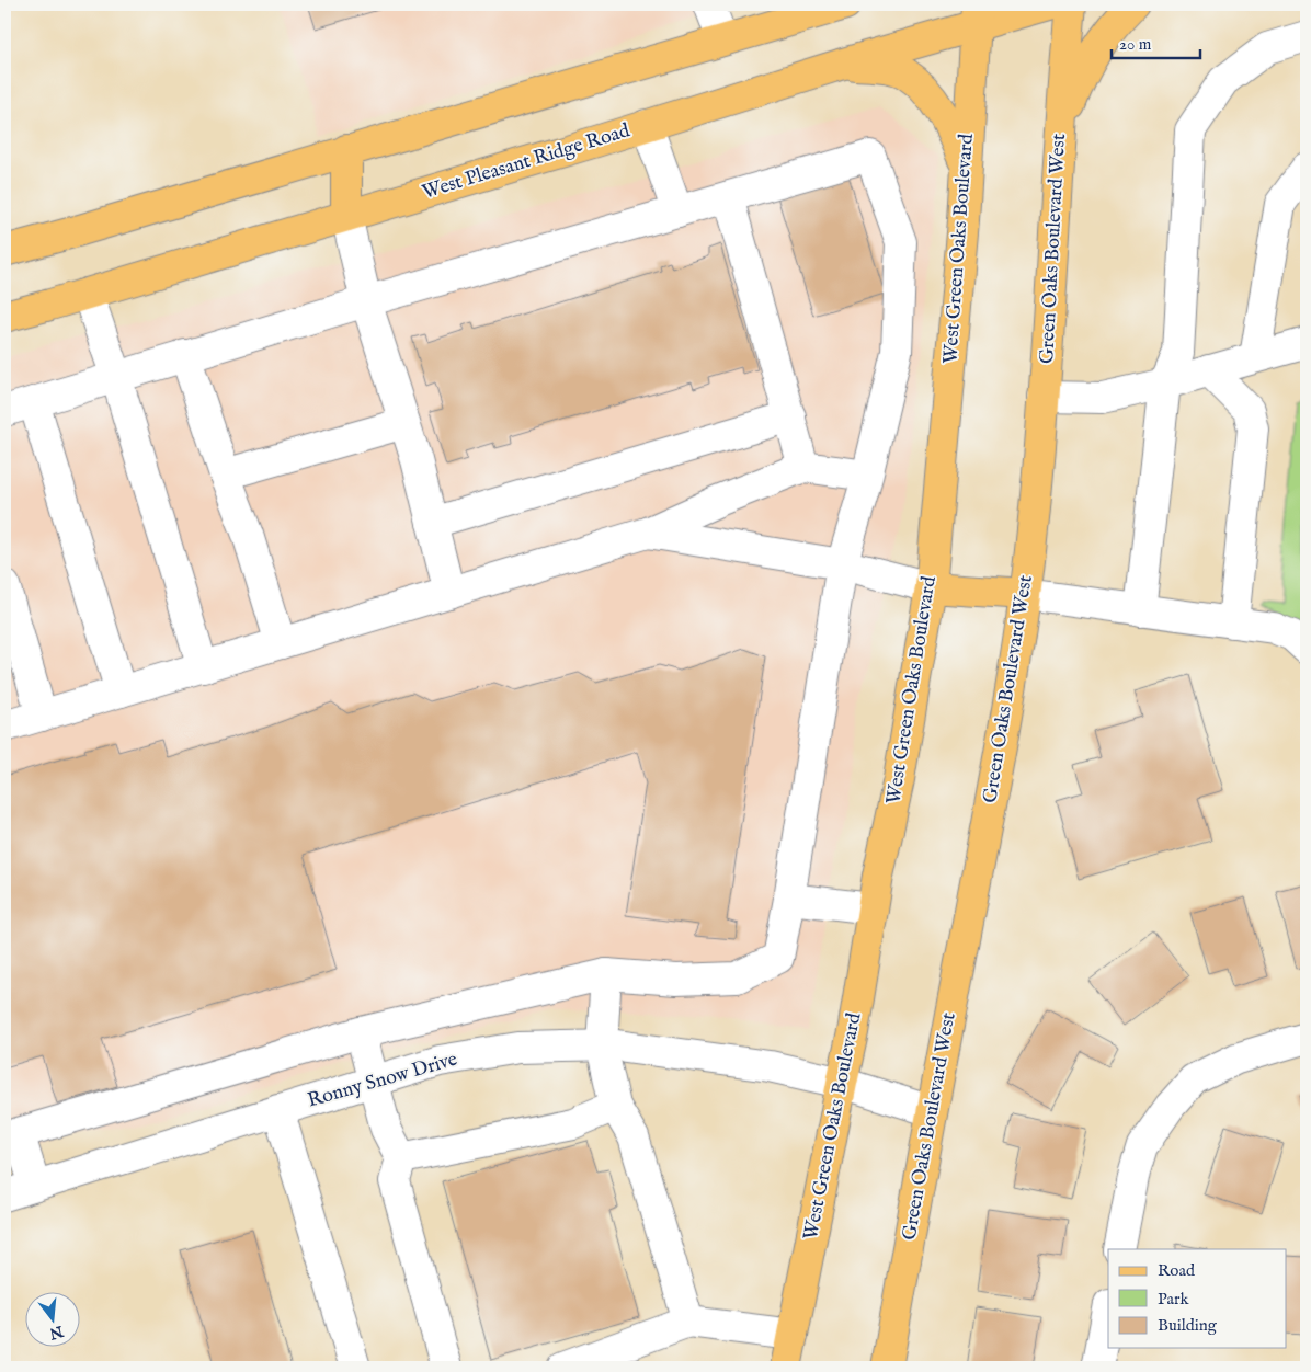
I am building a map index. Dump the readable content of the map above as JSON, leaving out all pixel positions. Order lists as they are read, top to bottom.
{
  "streets": {
    "main road": ["West Pleasant Ridge Road", "West Green Oaks Boulevard", "Green Oaks Boulevard West"],
    "street": ["Ronny Snow Drive"]
  },
  "crossings": [
    ["West Pleasant Ridge Road", "West Green Oaks Boulevard"],
    ["West Green Oaks Boulevard", "Ronny Snow Drive"],
    ["Green Oaks Boulevard West", "Ronny Snow Drive"]
  ],
  "legend": ["Road", "Park", "Building"],
  "scale_bar": "20 m",
  "north": "bottom"
}
